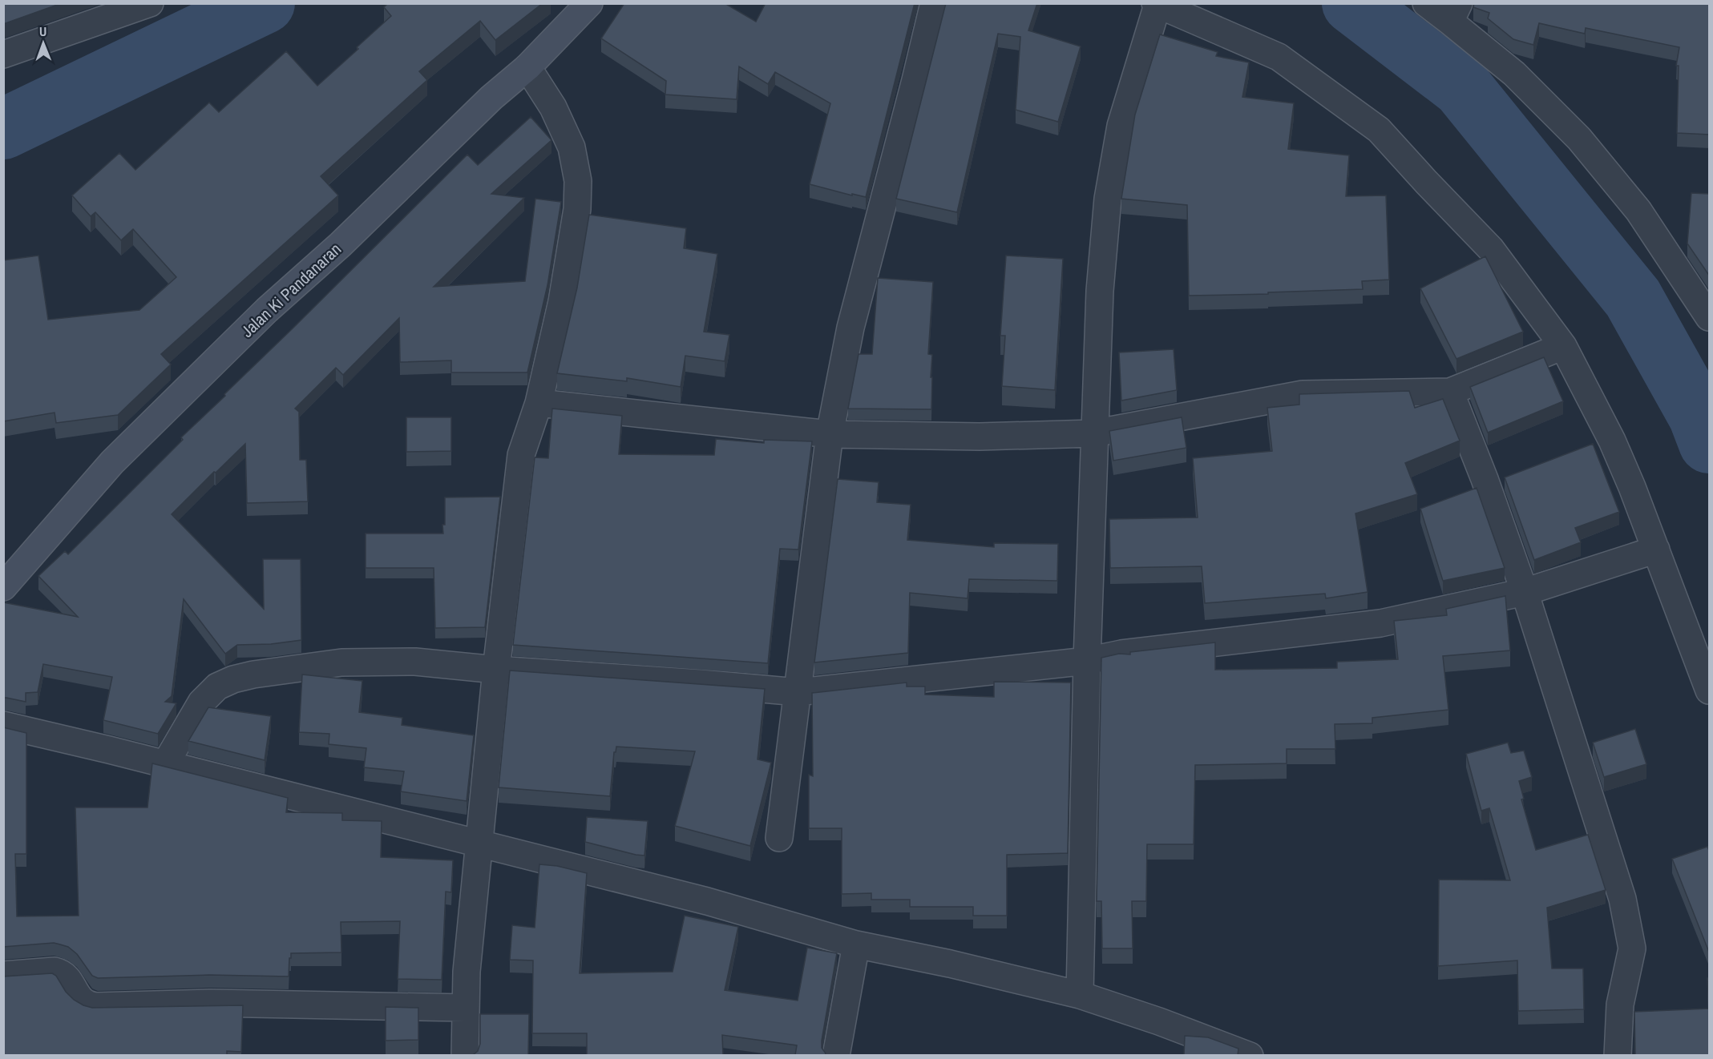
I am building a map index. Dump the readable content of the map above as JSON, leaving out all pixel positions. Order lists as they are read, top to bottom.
{
  "streets": {
    "main road": ["Jalan Ki Pandanaran"]
  },
  "north": "top"
}
